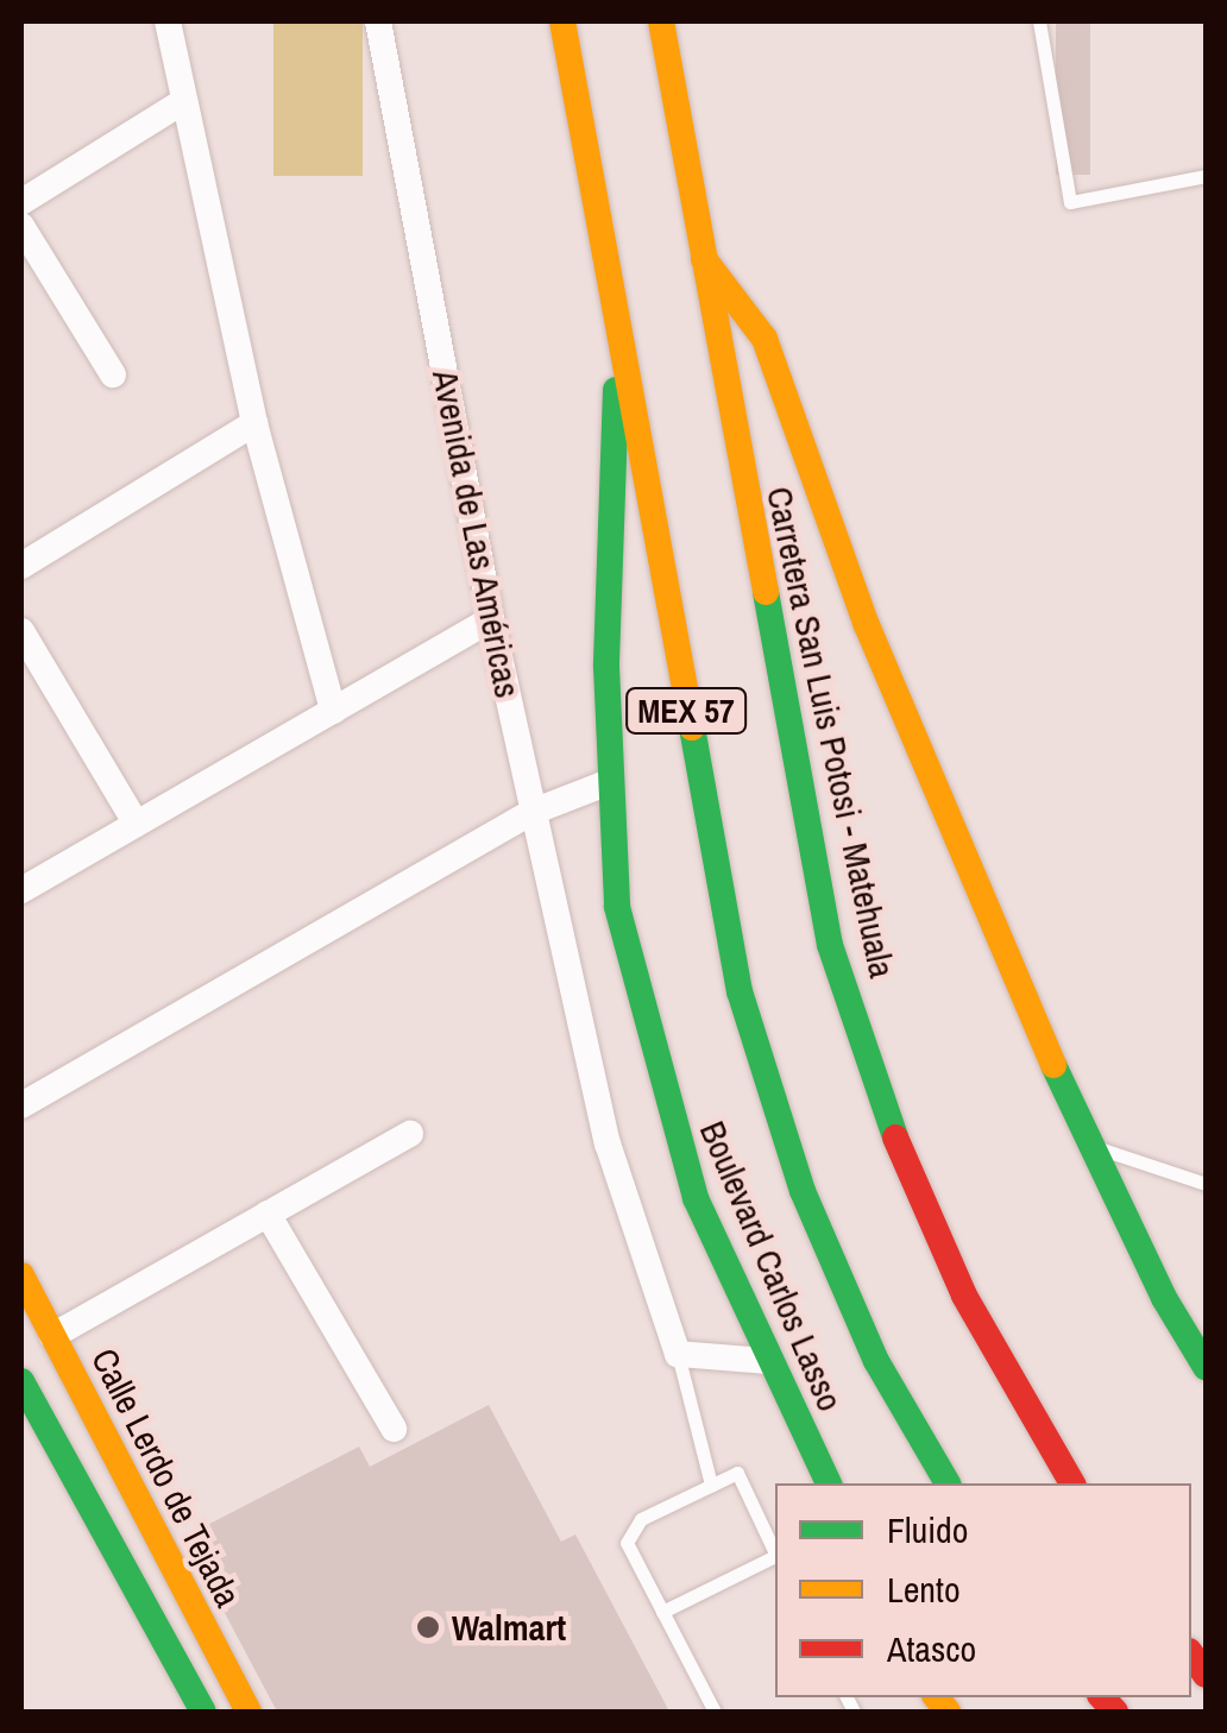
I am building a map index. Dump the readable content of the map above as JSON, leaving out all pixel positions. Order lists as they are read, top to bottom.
{
  "streets": {
    "main road": [
      "MEX 57",
      "Carretera San Luis Potosi - Matehuala",
      "Boulevard Carlos Lasso",
      "Calle Lerdo de Tejada"
    ],
    "street": ["Avenida de Las Américas"]
  },
  "crossings": [
    ["MEX 57", "Boulevard Carlos Lasso"]
  ],
  "places": ["Walmart"],
  "legend": ["Fluido", "Lento", "Atasco"]
}
